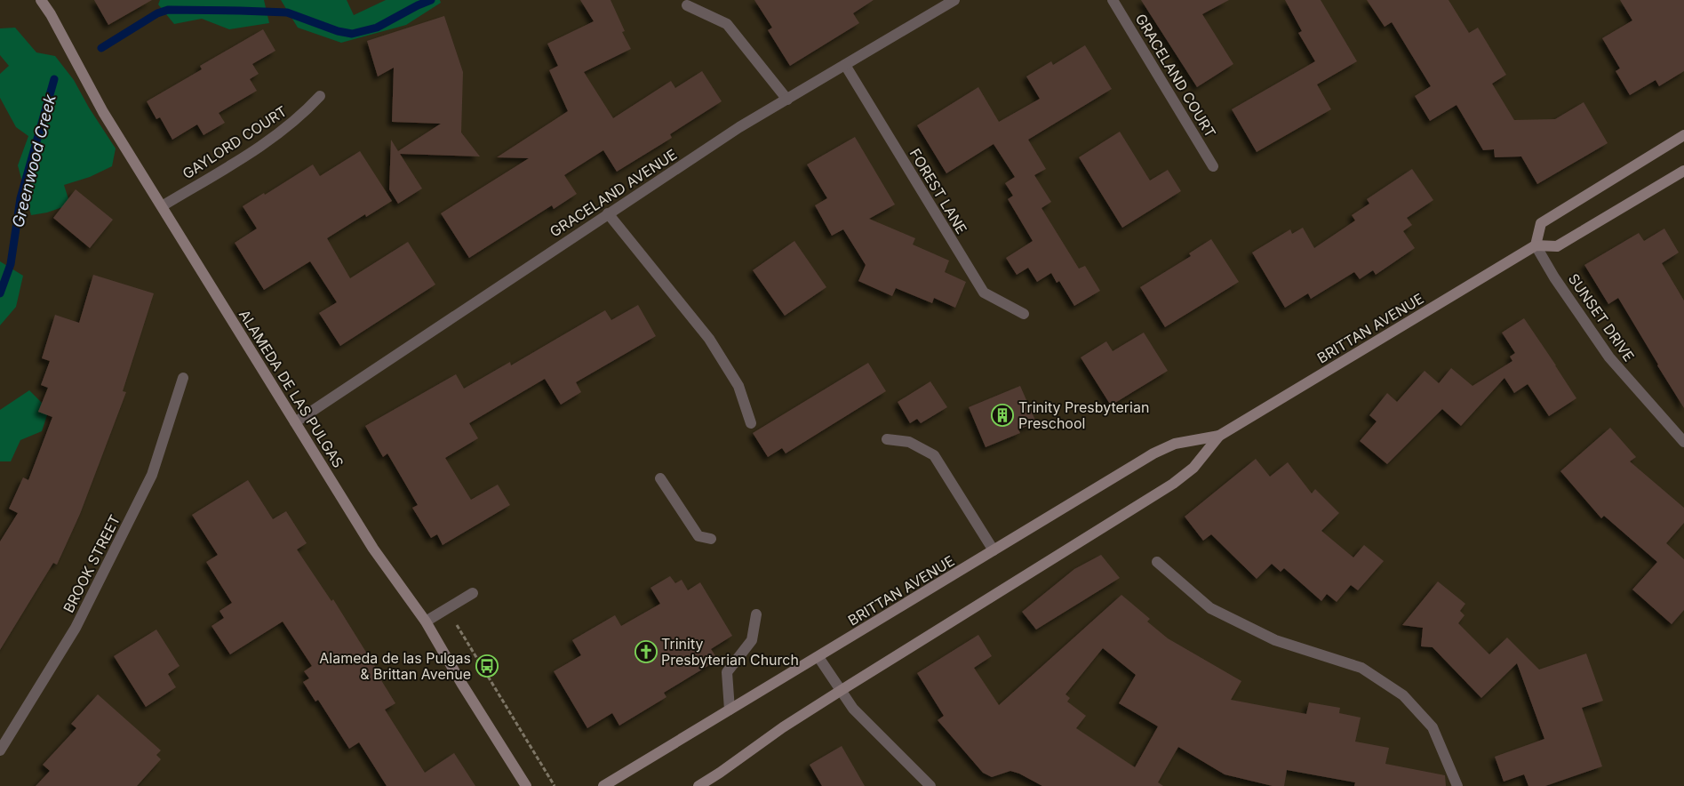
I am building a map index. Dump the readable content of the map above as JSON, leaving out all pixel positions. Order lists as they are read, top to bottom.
{
  "streets": {
    "main road": ["BRITTAN AVENUE", "ALAMEDA DE LAS PULGAS"],
    "street": [
      "GRACELAND COURT",
      "GAYLORD COURT",
      "FOREST LANE",
      "GRACELAND AVENUE",
      "SUNSET DRIVE",
      "BROOK STREET"
    ]
  },
  "crossings": [
    ["GAYLORD COURT", "ALAMEDA DE LAS PULGAS"],
    ["FOREST LANE", "GRACELAND AVENUE"],
    ["GRACELAND AVENUE", "ALAMEDA DE LAS PULGAS"],
    ["SUNSET DRIVE", "BRITTAN AVENUE"]
  ],
  "water": ["Greenwood Creek"],
  "places": {
    "building": ["Trinity Presbyterian Preschool"],
    "church": ["Trinity Presbyterian Church"],
    "bus stop": ["Alameda de las Pulgas & Brittan Avenue"]
  }
}
